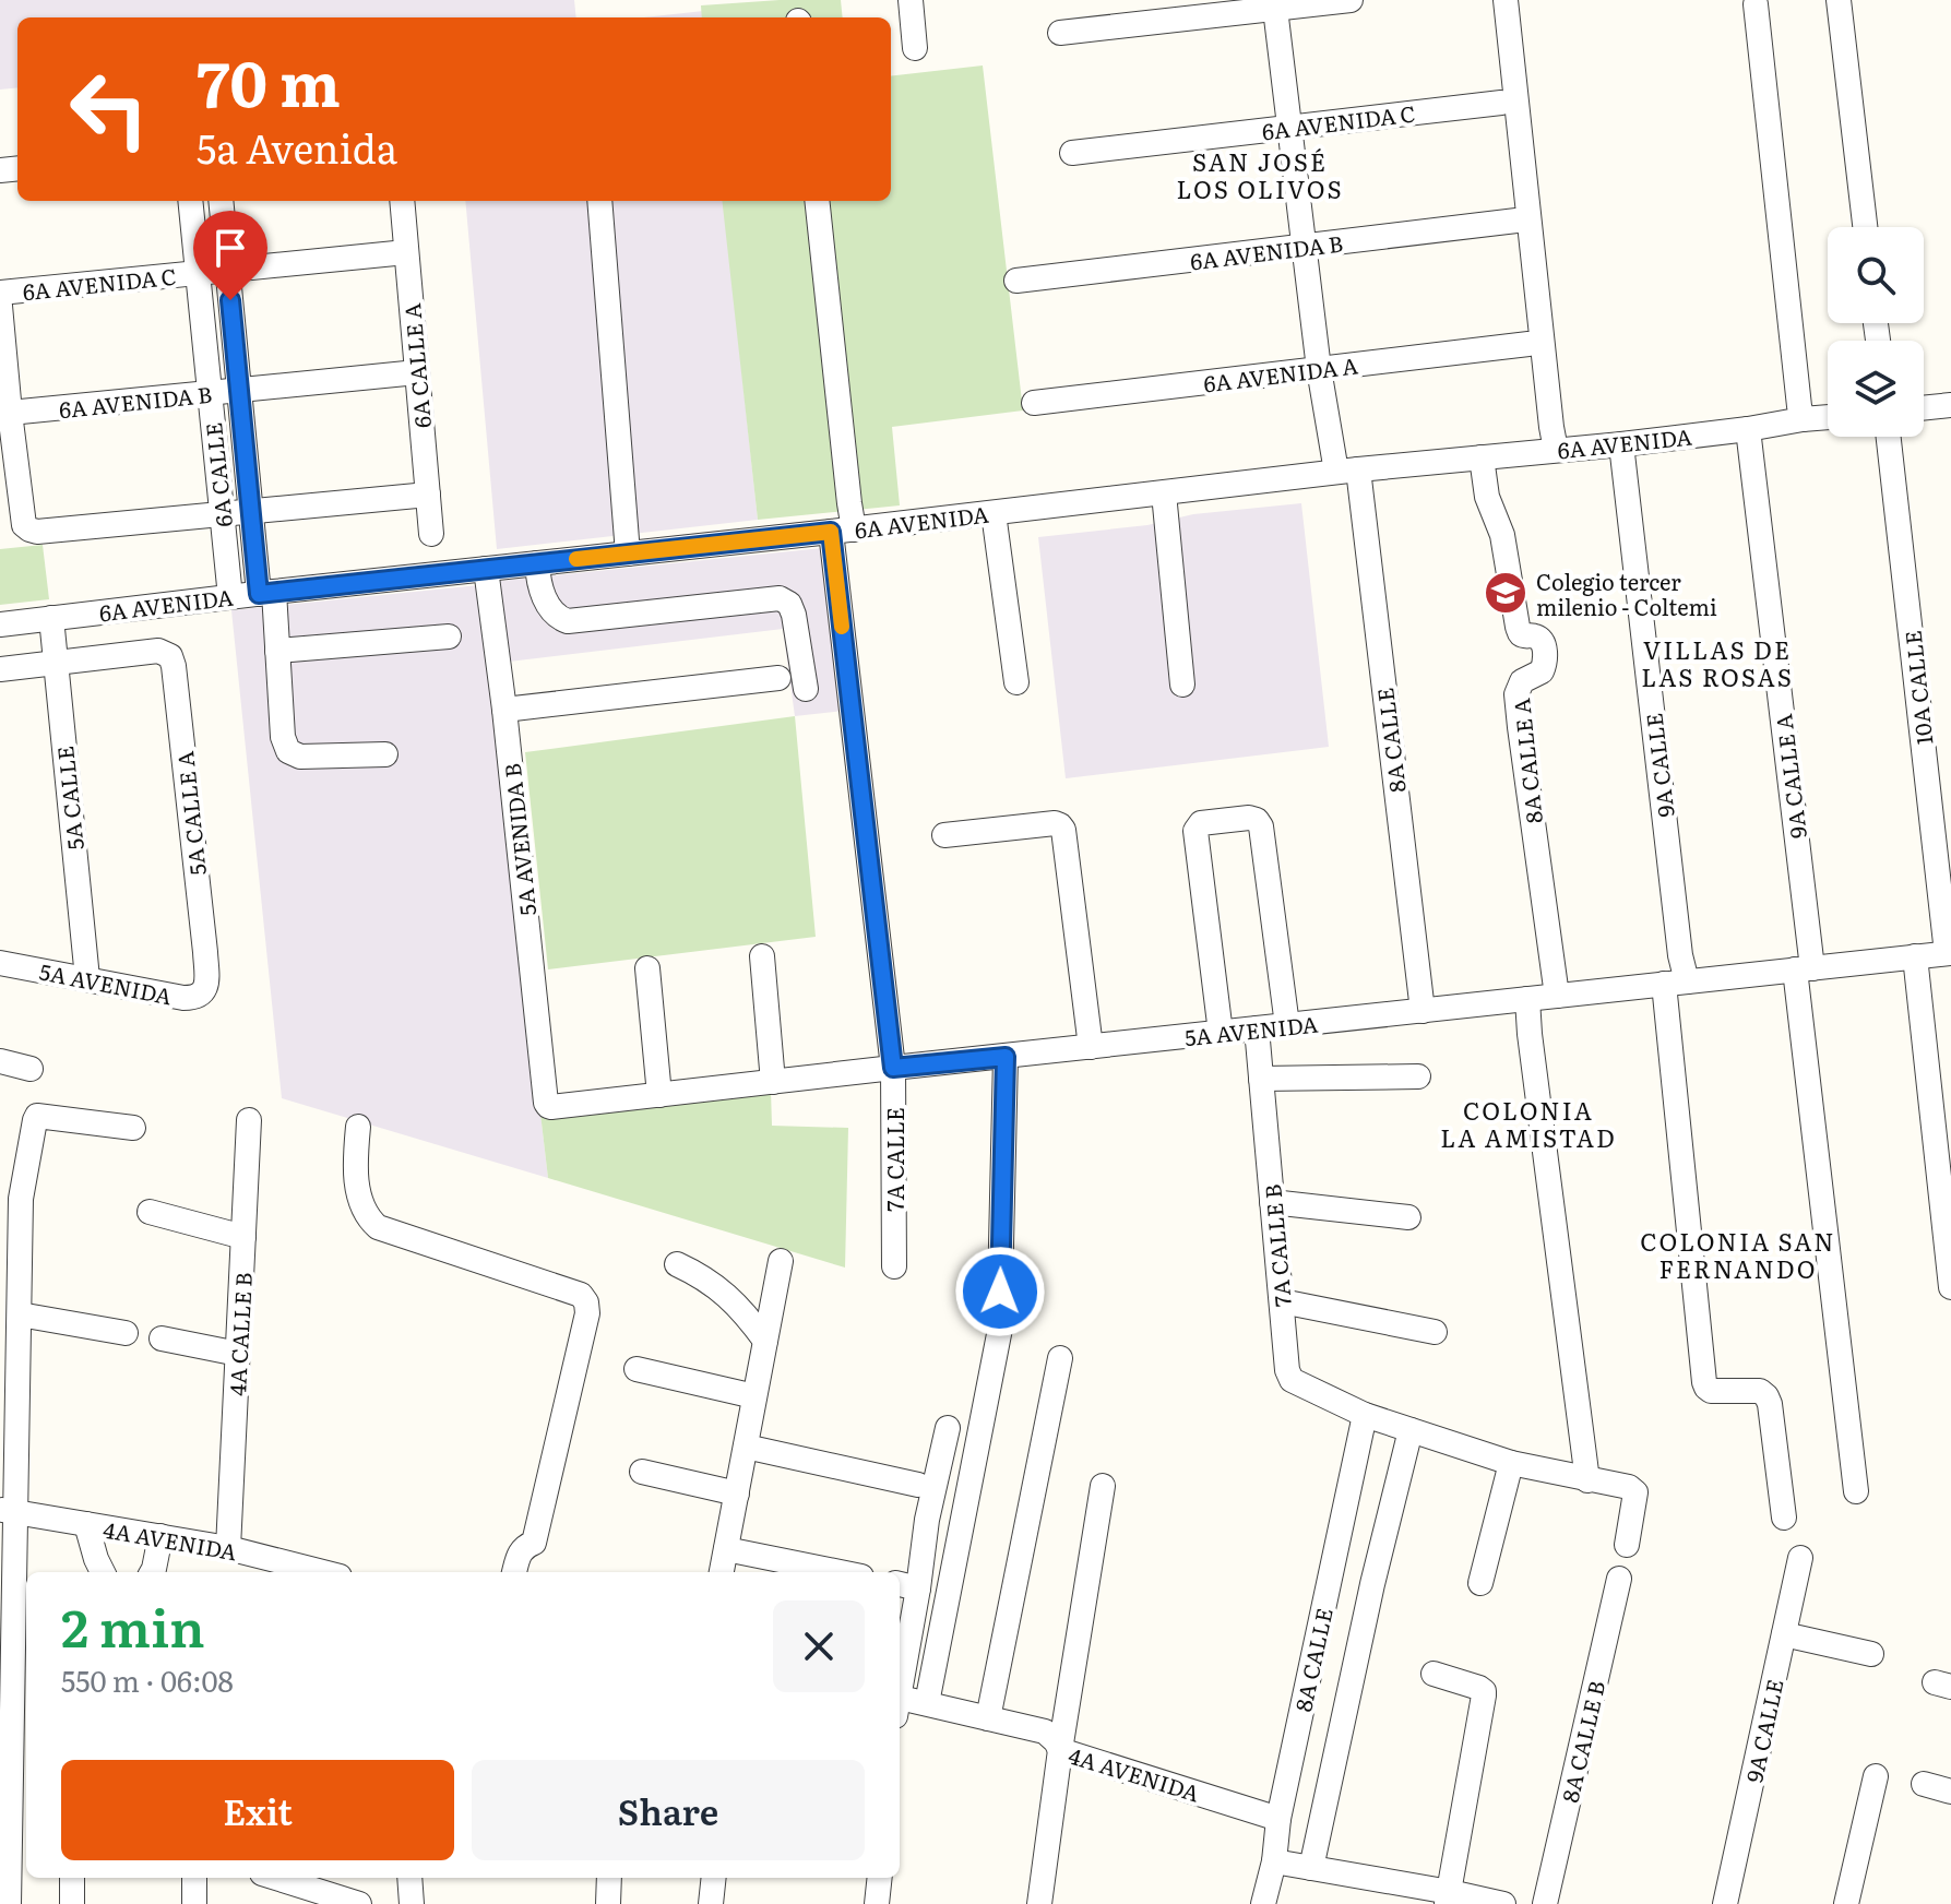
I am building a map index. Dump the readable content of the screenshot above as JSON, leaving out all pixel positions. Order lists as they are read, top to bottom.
{
  "streets": {
    "street": [
      "6A AVENIDA C",
      "6A AVENIDA B",
      "6A CALLE A",
      "6A AVENIDA A",
      "6A AVENIDA",
      "6A CALLE",
      "10A CALLE",
      "8A CALLE",
      "8A CALLE A",
      "9A CALLE",
      "9A CALLE A",
      "5A CALLE",
      "5A CALLE A",
      "5A AVENIDA B",
      "5A AVENIDA",
      "7A CALLE",
      "7A CALLE B",
      "4A CALLE B",
      "4A AVENIDA",
      "8A CALLE B"
    ]
  },
  "crossings": [
    ["6A AVENIDA C", "6A CALLE A"],
    ["6A AVENIDA C", "6A CALLE"],
    ["6A AVENIDA C", "8A CALLE"],
    ["6A AVENIDA B", "6A CALLE A"],
    ["6A AVENIDA B", "6A CALLE"],
    ["6A AVENIDA B", "8A CALLE"],
    ["6A AVENIDA A", "8A CALLE"],
    ["6A AVENIDA", "6A CALLE"],
    ["6A AVENIDA", "8A CALLE"],
    ["6A AVENIDA", "8A CALLE A"],
    ["6A AVENIDA", "9A CALLE"],
    ["6A AVENIDA", "9A CALLE A"],
    ["6A AVENIDA", "5A CALLE"],
    ["6A AVENIDA", "5A AVENIDA B"],
    ["6A AVENIDA", "7A CALLE"],
    ["10A CALLE", "5A AVENIDA"],
    ["8A CALLE", "5A AVENIDA"],
    ["8A CALLE", "7A CALLE B"],
    ["8A CALLE", "4A AVENIDA"],
    ["8A CALLE A", "5A AVENIDA"],
    ["9A CALLE", "5A AVENIDA"],
    ["9A CALLE A", "5A AVENIDA"],
    ["5A CALLE", "5A CALLE A"],
    ["5A CALLE", "5A AVENIDA"],
    ["5A CALLE A", "5A AVENIDA"],
    ["5A AVENIDA B", "5A AVENIDA"],
    ["5A AVENIDA", "7A CALLE"],
    ["5A AVENIDA", "7A CALLE B"],
    ["4A CALLE B", "4A AVENIDA"]
  ],
  "districts": [
    "SAN JOSÉ LOS OLIVOS",
    "VILLAS DE LAS ROSAS",
    "COLONIA LA AMISTAD",
    "COLONIA SAN FERNANDO"
  ],
  "places": {
    "school or university": ["Colegio tercer milenio - Coltemi"]
  },
  "page": {
    "turn": ["70 m", "5a Avenida"],
    "heading": ["2 min", "550 m · 06:08"],
    "buttons": ["Exit", "Share"]
  }
}
